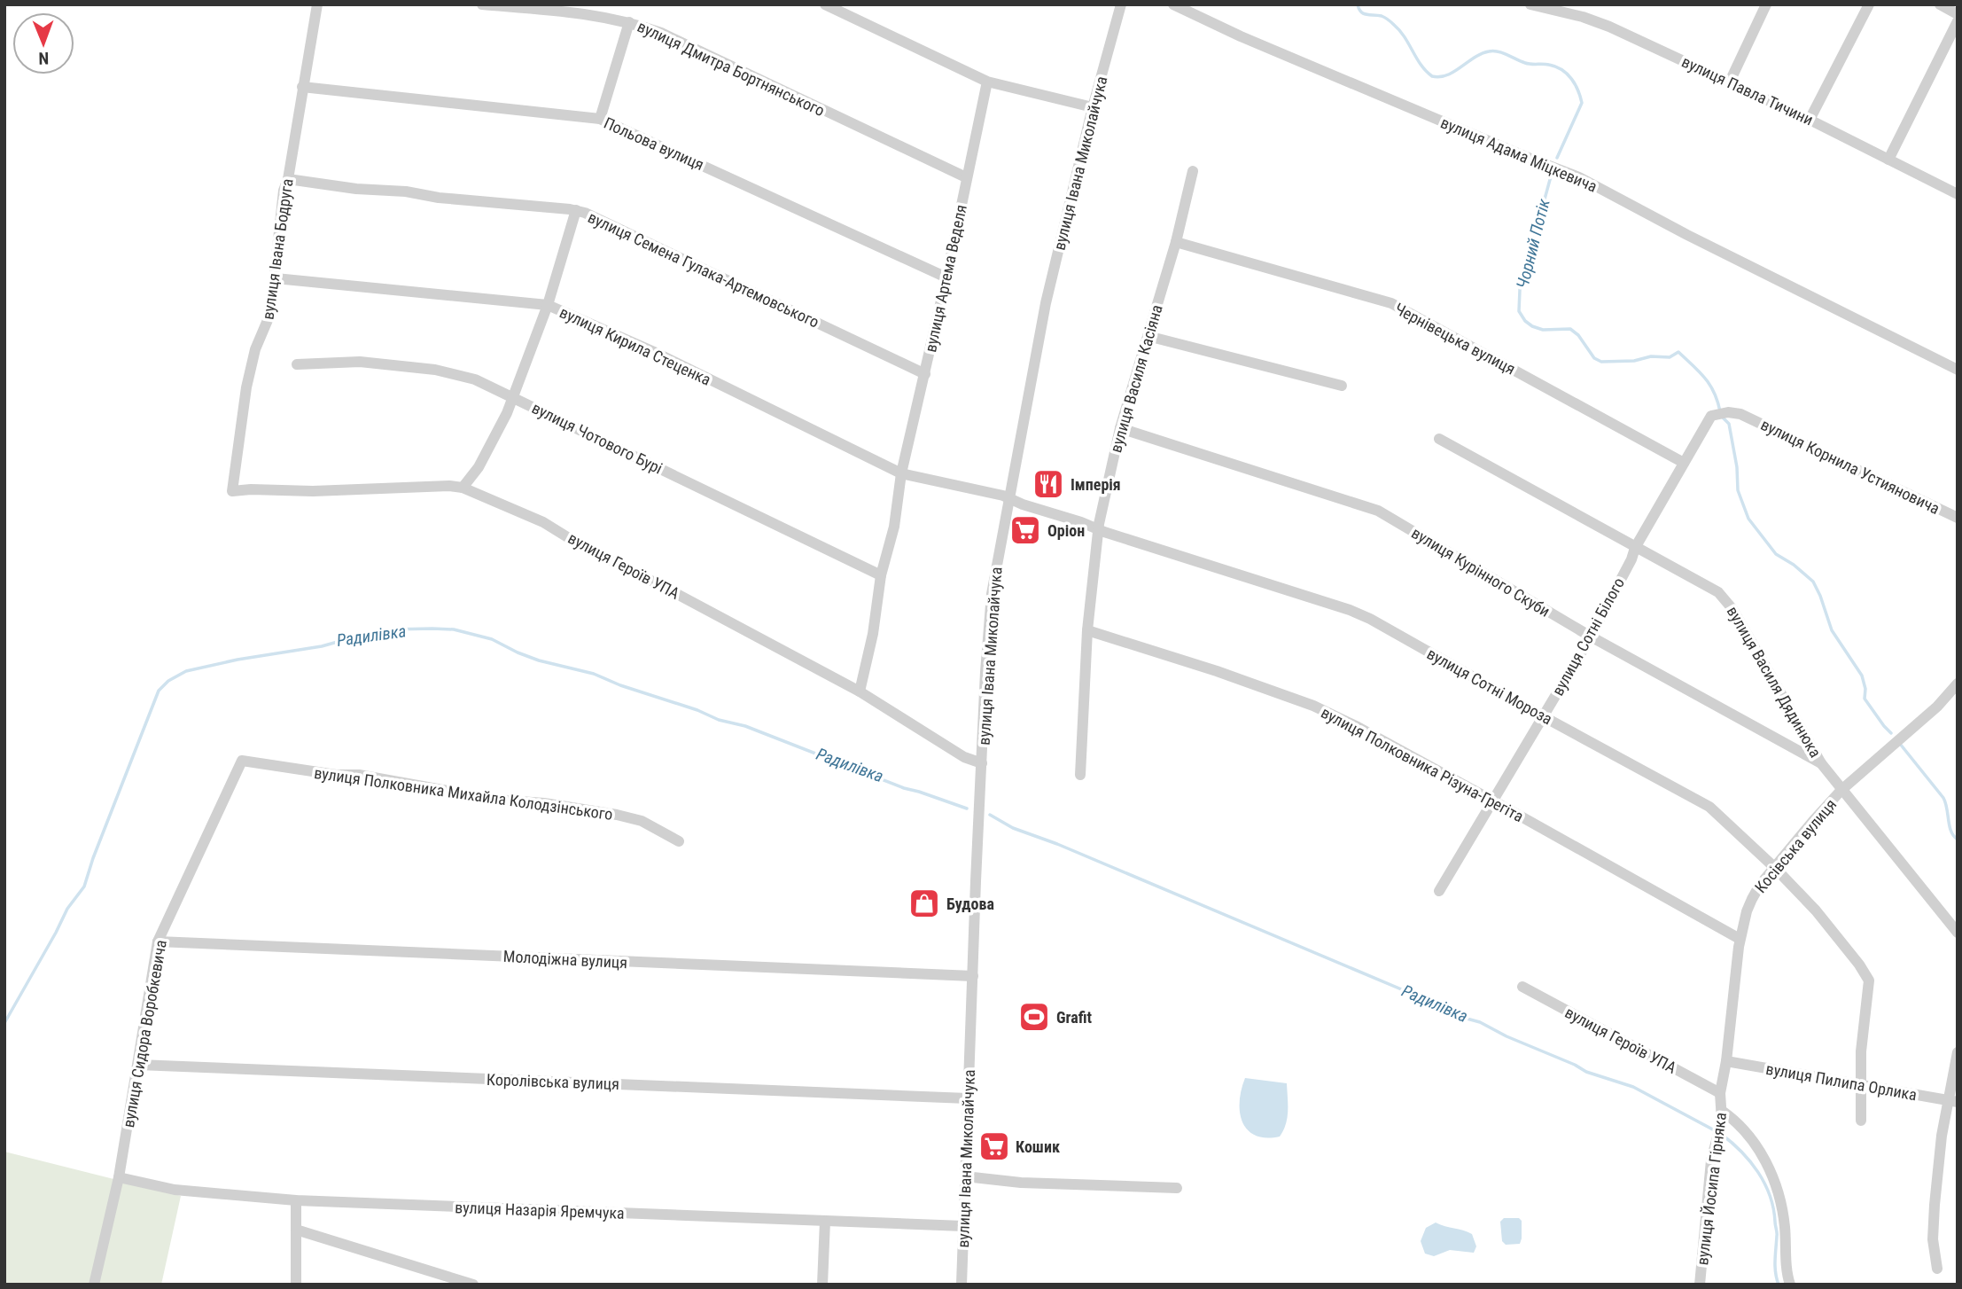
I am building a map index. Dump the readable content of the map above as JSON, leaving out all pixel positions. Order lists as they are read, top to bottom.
{
  "streets": {
    "street": [
      "вулиця Дмитра Бортнянського",
      "вулиця Павла Тичини",
      "Польова вулиця",
      "вулиця Адама Міцкевича",
      "вулиця Івана Миколайчука",
      "вулиця Івана Бодруга",
      "вулиця Семена Гулака-Артемовського",
      "вулиця Артема Веделя",
      "Чернівецька вулиця",
      "вулиця Кирила Стеценка",
      "вулиця Василя Касіяна",
      "вулиця Чотового Бурі",
      "вулиця Корнила Устияновича",
      "вулиця Героїв УПА",
      "вулиця Курінного Скуби",
      "вулиця Сотні Білого",
      "вулиця Василя Дядинюка",
      "вулиця Сотні Мороза",
      "вулиця Полковника Різуна-Грегіта",
      "вулиця Полковника Михайла Колодзінського",
      "Косівська вулиця",
      "Молодіжна вулиця",
      "вулиця Сидора Воробкевича",
      "Королівська вулиця",
      "вулиця Пилипа Орлика",
      "вулиця Йосипа Гірняка",
      "вулиця Назарія Яремчука"
    ]
  },
  "crossings": [
    ["вулиця Дмитра Бортнянського", "вулиця Артема Веделя"],
    ["Польова вулиця", "вулиця Івана Бодруга"],
    ["Польова вулиця", "вулиця Артема Веделя"],
    ["вулиця Івана Миколайчука", "вулиця Героїв УПА"],
    ["вулиця Івана Миколайчука", "вулиця Сотні Мороза"],
    ["вулиця Івана Миколайчука", "Молодіжна вулиця"],
    ["вулиця Івана Миколайчука", "Королівська вулиця"],
    ["вулиця Івана Миколайчука", "вулиця Назарія Яремчука"],
    ["вулиця Івана Бодруга", "вулиця Семена Гулака-Артемовського"],
    ["вулиця Івана Бодруга", "вулиця Кирила Стеценка"],
    ["вулиця Івана Бодруга", "вулиця Героїв УПА"],
    ["вулиця Семена Гулака-Артемовського", "вулиця Артема Веделя"],
    ["вулиця Артема Веделя", "вулиця Кирила Стеценка"],
    ["вулиця Артема Веделя", "вулиця Чотового Бурі"],
    ["вулиця Артема Веделя", "вулиця Героїв УПА"],
    ["вулиця Артема Веделя", "вулиця Сотні Мороза"],
    ["Чернівецька вулиця", "вулиця Василя Касіяна"],
    ["Чернівецька вулиця", "вулиця Сотні Білого"],
    ["вулиця Кирила Стеценка", "вулиця Сотні Мороза"],
    ["вулиця Василя Касіяна", "вулиця Курінного Скуби"],
    ["вулиця Василя Касіяна", "вулиця Сотні Мороза"],
    ["вулиця Василя Касіяна", "вулиця Полковника Різуна-Грегіта"],
    ["вулиця Корнила Устияновича", "вулиця Сотні Білого"],
    ["вулиця Героїв УПА", "Косівська вулиця"],
    ["вулиця Героїв УПА", "вулиця Йосипа Гірняка"],
    ["вулиця Курінного Скуби", "вулиця Сотні Білого"],
    ["вулиця Курінного Скуби", "вулиця Василя Дядинюка"],
    ["вулиця Сотні Білого", "вулиця Василя Дядинюка"],
    ["вулиця Сотні Білого", "вулиця Сотні Мороза"],
    ["вулиця Сотні Білого", "вулиця Полковника Різуна-Грегіта"],
    ["вулиця Василя Дядинюка", "Косівська вулиця"],
    ["вулиця Сотні Мороза", "Косівська вулиця"],
    ["вулиця Сотні Мороза", "вулиця Пилипа Орлика"],
    ["вулиця Полковника Різуна-Грегіта", "Косівська вулиця"],
    ["вулиця Полковника Михайла Колодзінського", "вулиця Сидора Воробкевича"],
    ["Косівська вулиця", "вулиця Пилипа Орлика"],
    ["Косівська вулиця", "вулиця Йосипа Гірняка"],
    ["Молодіжна вулиця", "вулиця Сидора Воробкевича"],
    ["вулиця Сидора Воробкевича", "Королівська вулиця"],
    ["вулиця Сидора Воробкевича", "вулиця Назарія Яремчука"]
  ],
  "water": ["Чорний Потік", "Радилівка"],
  "places": {
    "restaurant": ["Імперія"],
    "supermarket": ["Оріон", "Кошик"],
    "shop": ["Будова"],
    "sports": ["Grafit"]
  },
  "north": "bottom"
}
